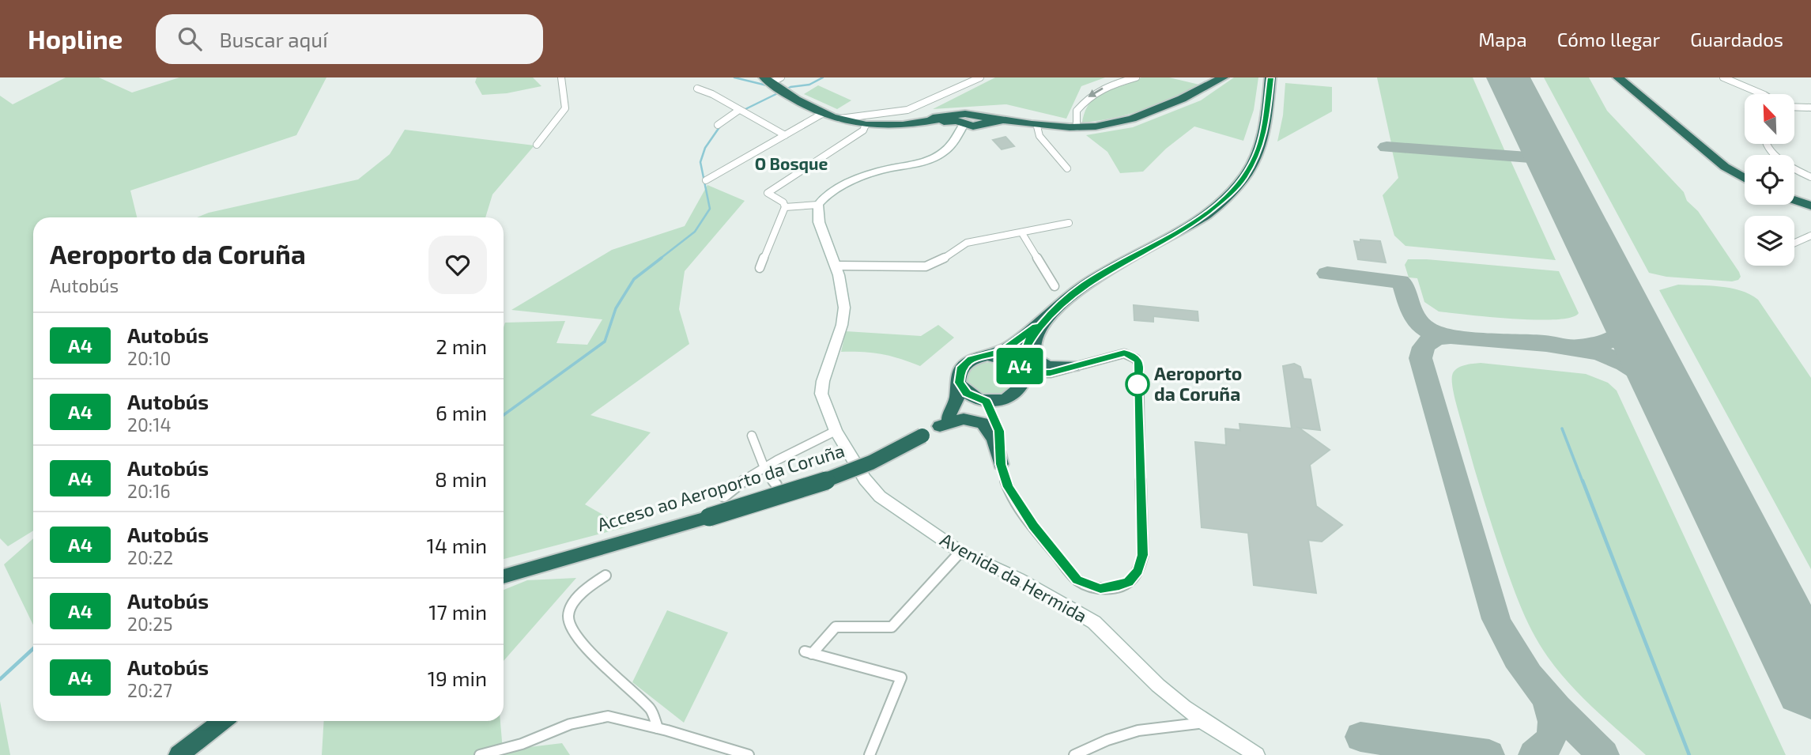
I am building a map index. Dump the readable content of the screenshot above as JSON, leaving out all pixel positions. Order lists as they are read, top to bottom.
{
  "streets": {
    "highway": ["Acceso ao Aeroporto da Coruña"],
    "street": ["Avenida da Hermida"]
  },
  "districts": ["O Bosque"],
  "places": ["Aeroporto da Coruña"],
  "lines": ["bus line A4"],
  "north": "top left",
  "page": {
    "header": "Hopline",
    "search": "Buscar aquí",
    "nav": ["Mapa", "Cómo llegar", "Guardados"],
    "on_map": "A4",
    "heading": ["Aeroporto da Coruña", "Autobús"],
    "list": [
      {
        "mark": "A4",
        "name": "Autobús",
        "note": "20:10",
        "value": "2 min"
      },
      {
        "mark": "A4",
        "name": "Autobús",
        "note": "20:14",
        "value": "6 min"
      },
      {
        "mark": "A4",
        "name": "Autobús",
        "note": "20:16",
        "value": "8 min"
      },
      {
        "mark": "A4",
        "name": "Autobús",
        "note": "20:22",
        "value": "14 min"
      },
      {
        "mark": "A4",
        "name": "Autobús",
        "note": "20:25",
        "value": "17 min"
      },
      {
        "mark": "A4",
        "name": "Autobús",
        "note": "20:27",
        "value": "19 min"
      }
    ]
  }
}
